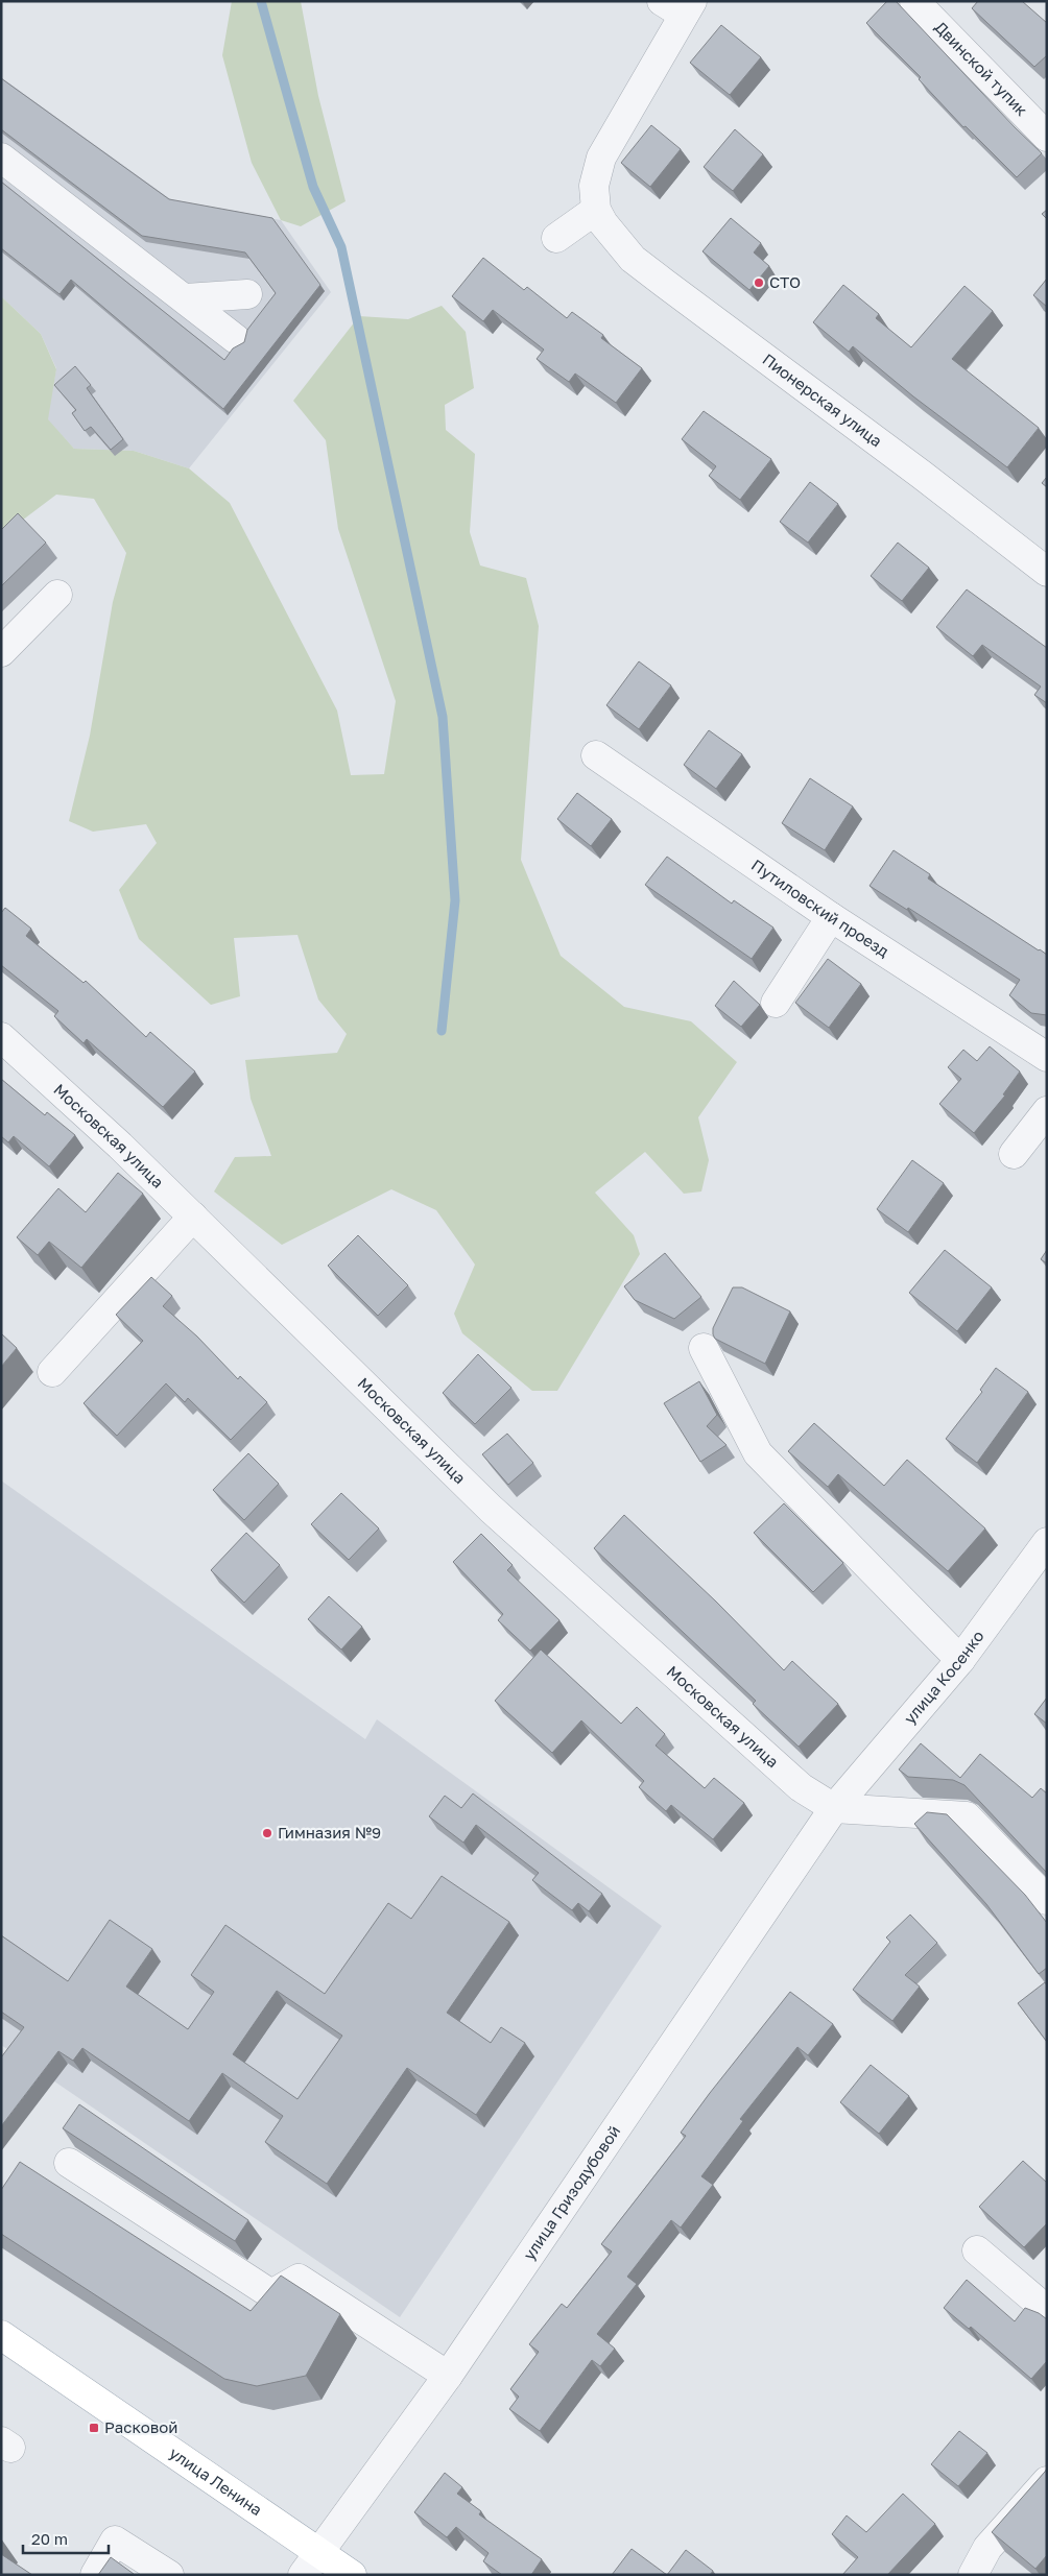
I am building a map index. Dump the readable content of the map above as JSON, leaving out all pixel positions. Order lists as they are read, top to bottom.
{
  "streets": {
    "main road": ["улица Ленина"],
    "street": [
      "Двинской тупик",
      "Пионерская улица",
      "Путиловский проезд",
      "Московская улица",
      "улица Косенко",
      "улица Гризодубовой"
    ]
  },
  "crossings": [
    ["Московская улица", "улица Косенко"],
    ["Московская улица", "улица Гризодубовой"],
    ["улица Косенко", "улица Гризодубовой"],
    ["улица Гризодубовой", "улица Ленина"]
  ],
  "places": {
    "other": ["СТО", "Гимназия №9"],
    "transit": ["Расковой"]
  },
  "scale_bar": "20 m"
}
